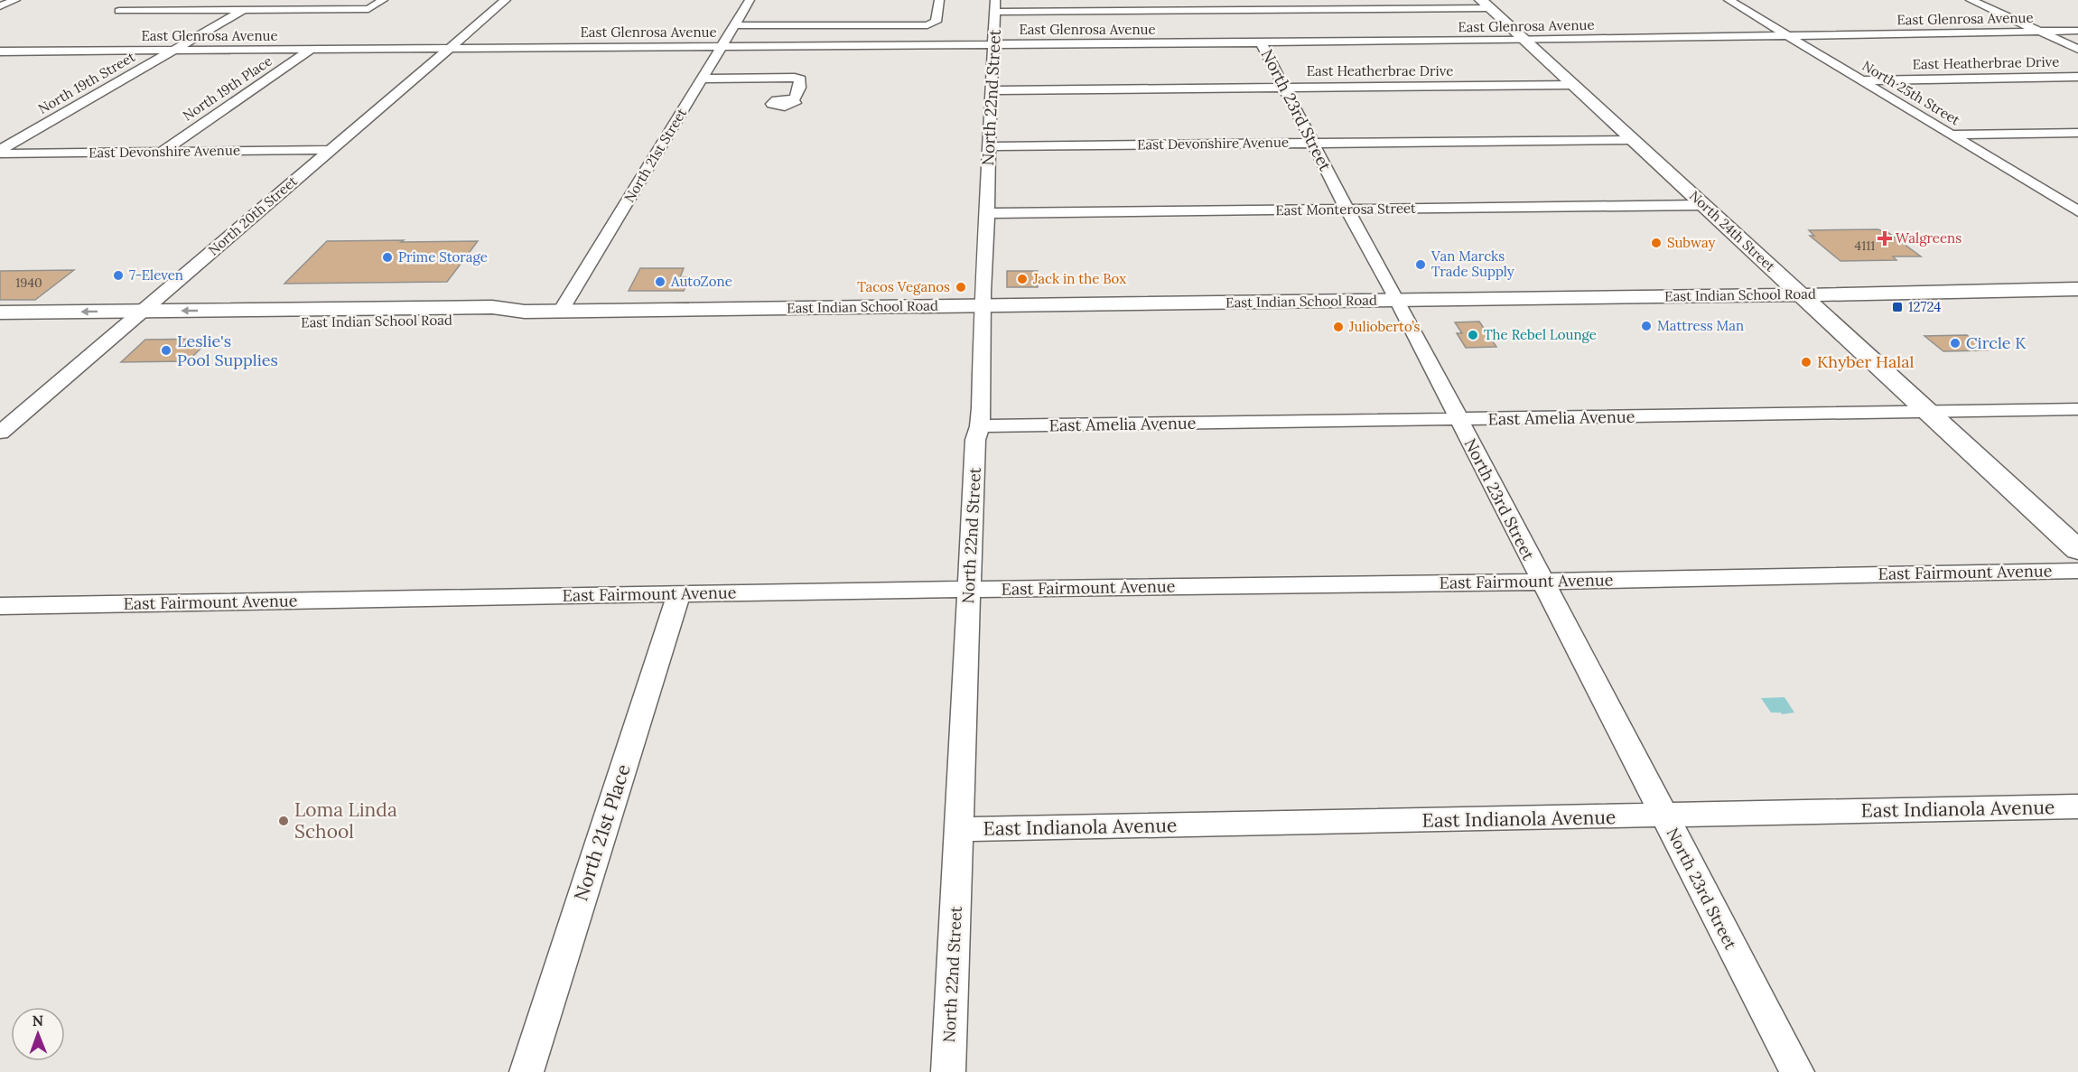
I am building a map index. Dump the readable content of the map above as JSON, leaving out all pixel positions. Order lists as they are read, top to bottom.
{
  "streets": {
    "main road": ["North 24th Street", "East Indian School Road"],
    "street": [
      "East Glenrosa Avenue",
      "East Heatherbrae Drive",
      "North 19th Street",
      "North 19th Place",
      "North 25th Street",
      "North 22nd Street",
      "North 23rd Street",
      "East Devonshire Avenue",
      "North 21st Street",
      "East Monterosa Street",
      "North 20th Street",
      "East Amelia Avenue",
      "East Fairmount Avenue",
      "East Indianola Avenue",
      "North 21st Place"
    ]
  },
  "crossings": [
    ["East Glenrosa Avenue", "North 19th Street"],
    ["East Glenrosa Avenue", "North 19th Place"],
    ["East Glenrosa Avenue", "North 25th Street"],
    ["East Glenrosa Avenue", "North 22nd Street"],
    ["East Glenrosa Avenue", "North 23rd Street"],
    ["East Glenrosa Avenue", "North 21st Street"],
    ["East Glenrosa Avenue", "North 20th Street"],
    ["East Glenrosa Avenue", "North 24th Street"],
    ["East Heatherbrae Drive", "North 25th Street"],
    ["East Heatherbrae Drive", "North 22nd Street"],
    ["East Heatherbrae Drive", "North 23rd Street"],
    ["East Heatherbrae Drive", "North 24th Street"],
    ["North 19th Street", "East Devonshire Avenue"],
    ["North 19th Place", "East Devonshire Avenue"],
    ["North 22nd Street", "East Devonshire Avenue"],
    ["North 22nd Street", "East Monterosa Street"],
    ["North 22nd Street", "East Indian School Road"],
    ["North 22nd Street", "East Amelia Avenue"],
    ["North 22nd Street", "East Fairmount Avenue"],
    ["North 22nd Street", "East Indianola Avenue"],
    ["North 23rd Street", "East Devonshire Avenue"],
    ["North 23rd Street", "East Monterosa Street"],
    ["North 23rd Street", "East Indian School Road"],
    ["North 23rd Street", "East Amelia Avenue"],
    ["North 23rd Street", "East Fairmount Avenue"],
    ["North 23rd Street", "East Indianola Avenue"],
    ["East Devonshire Avenue", "North 20th Street"],
    ["East Devonshire Avenue", "North 24th Street"],
    ["North 21st Street", "East Indian School Road"],
    ["East Monterosa Street", "North 24th Street"],
    ["North 20th Street", "East Indian School Road"],
    ["North 24th Street", "East Indian School Road"],
    ["North 24th Street", "East Amelia Avenue"],
    ["East Fairmount Avenue", "North 21st Place"]
  ],
  "places": {
    "health": ["Walgreens"],
    "other": [
      "Subway",
      "Prime Storage",
      "Van Marcks Trade Supply",
      "7-Eleven",
      "Jack in the Box",
      "AutoZone",
      "Tacos Veganos",
      "Mattress Man",
      "Julioberto’s",
      "The Rebel Lounge",
      "Circle K",
      "Leslie's Pool Supplies",
      "Khyber Halal",
      "Loma Linda School"
    ],
    "transit": ["12724"]
  },
  "house_numbers": ["4111", "1940"],
  "north": "top"
}
